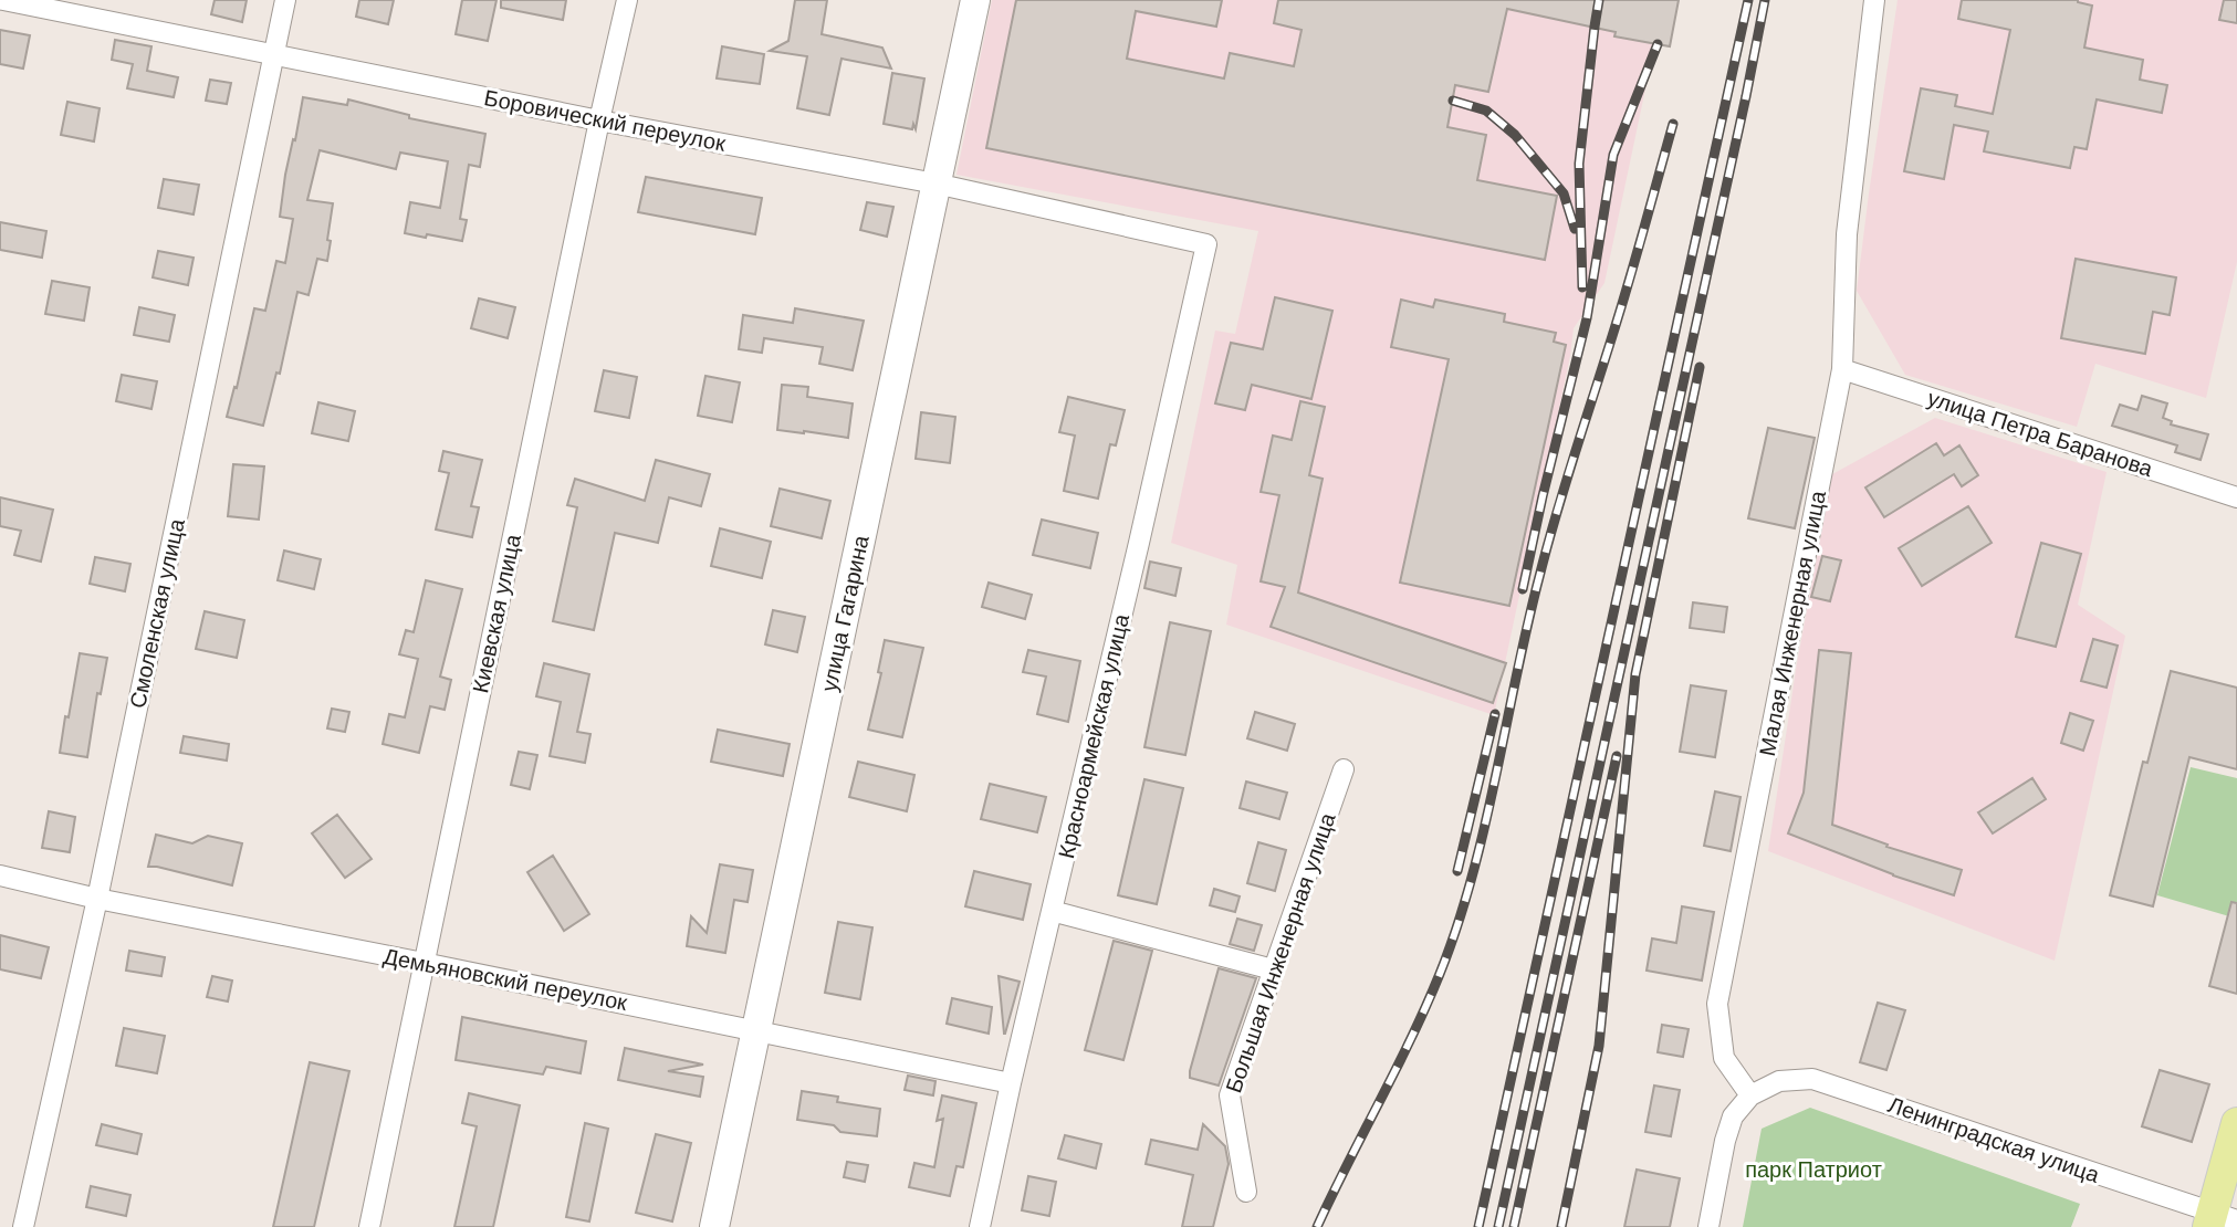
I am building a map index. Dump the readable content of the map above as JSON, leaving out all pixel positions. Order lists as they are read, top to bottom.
{
  "streets": {
    "street": [
      "Боровический переулок",
      "улица Петра Баранова",
      "Смоленская улица",
      "Киевская улица",
      "улица Гагарина",
      "Малая Инженерная улица",
      "Красноармейская улица",
      "Большая Инженерная улица",
      "Демьяновский переулок",
      "Ленинградская улица"
    ]
  },
  "crossings": [
    ["Боровический переулок", "Смоленская улица"],
    ["Боровический переулок", "Киевская улица"],
    ["Боровический переулок", "улица Гагарина"],
    ["Боровический переулок", "Красноармейская улица"],
    ["улица Петра Баранова", "Малая Инженерная улица"],
    ["Смоленская улица", "Демьяновский переулок"],
    ["Киевская улица", "Демьяновский переулок"],
    ["улица Гагарина", "Демьяновский переулок"],
    ["Малая Инженерная улица", "Ленинградская улица"],
    ["Красноармейская улица", "Демьяновский переулок"]
  ],
  "parks": ["парк Патриот"]
}
